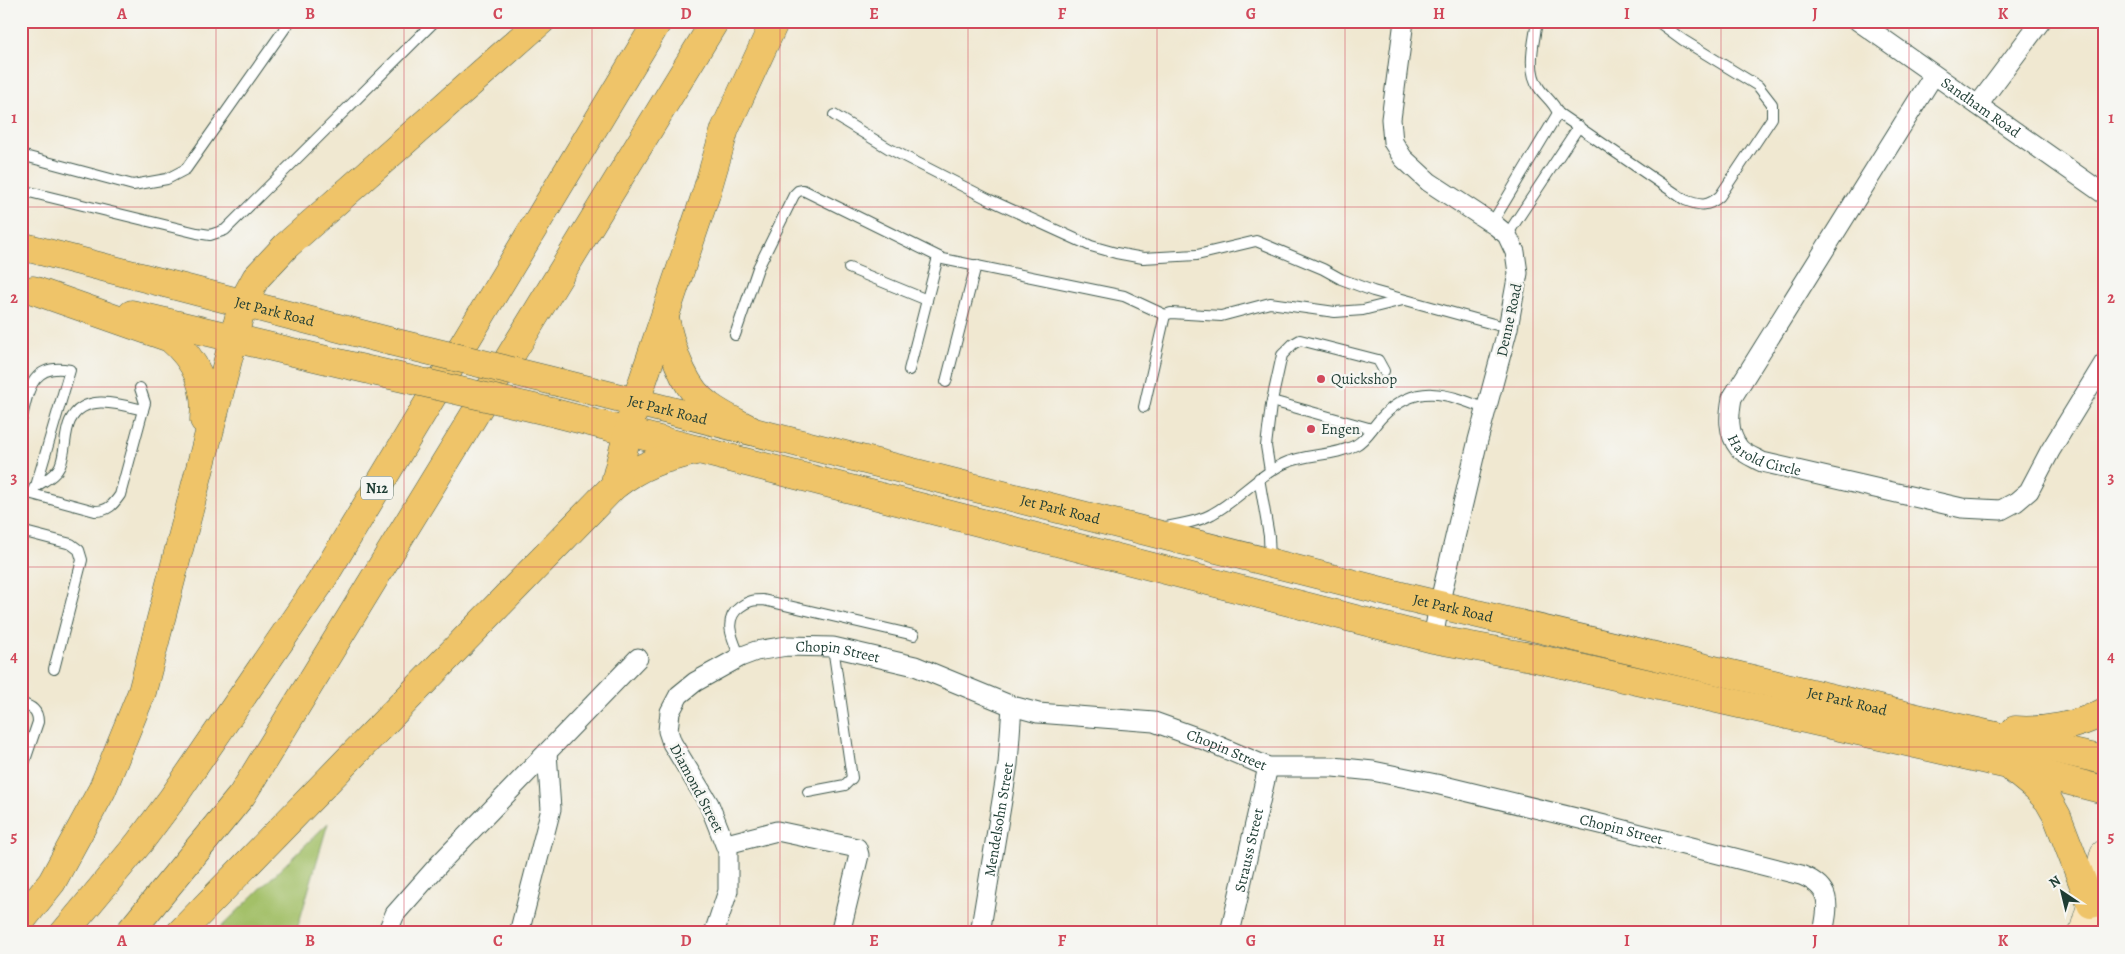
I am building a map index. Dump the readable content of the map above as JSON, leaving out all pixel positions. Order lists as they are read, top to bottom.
{
  "streets": {
    "main road": ["Jet Park Road", "N12"],
    "street": [
      "Sandham Road",
      "Denne Road",
      "Harold Circle",
      "Chopin Street",
      "Diamond Street",
      "Mendelsohn Street",
      "Strauss Street"
    ]
  },
  "crossings": [
    ["Sandham Road", "Harold Circle"],
    ["Jet Park Road", "Denne Road"],
    ["Chopin Street", "Diamond Street"],
    ["Chopin Street", "Mendelsohn Street"],
    ["Chopin Street", "Strauss Street"]
  ],
  "places": ["Quickshop", "Engen"],
  "north": "top left",
  "grid": {
    "columns": [
      "A",
      "B",
      "C",
      "D",
      "E",
      "F",
      "G",
      "H",
      "I",
      "J",
      "K"
    ],
    "rows": [
      "1",
      "2",
      "3",
      "4",
      "5"
    ]
  }
}
